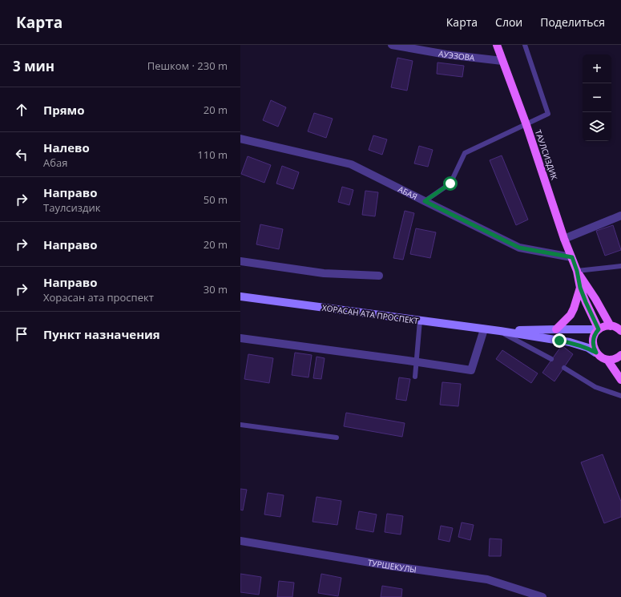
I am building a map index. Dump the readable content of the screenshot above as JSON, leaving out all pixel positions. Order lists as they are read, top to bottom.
{
  "streets": {
    "main road": ["ТАУЛСИЗДИК", "ХОРАСАН АТА ПРОСПЕКТ"],
    "street": ["АУЭЗОВА", "АБАЯ", "ТУРШЕКУЛЫ"]
  },
  "crossings": [
    ["АУЭЗОВА", "ТАУЛСИЗДИК"],
    ["ТАУЛСИЗДИК", "АБАЯ"],
    ["ТАУЛСИЗДИК", "ХОРАСАН АТА ПРОСПЕКТ"]
  ],
  "page": {
    "header": "Карта",
    "nav": ["Карта", "Слои", "Поделиться"],
    "heading": ["3 мин", "Пешком · 230 m"],
    "map_buttons": ["+", "−"],
    "list": [
      ["Прямо", "20 m"],
      ["Налево", "Абая", "110 m"],
      ["Направо", "Таулсиздик", "50 m"],
      ["Направо", "20 m"],
      ["Направо", "Хорасан ата проспект", "30 m"],
      "Пункт назначения"
    ]
  }
}
